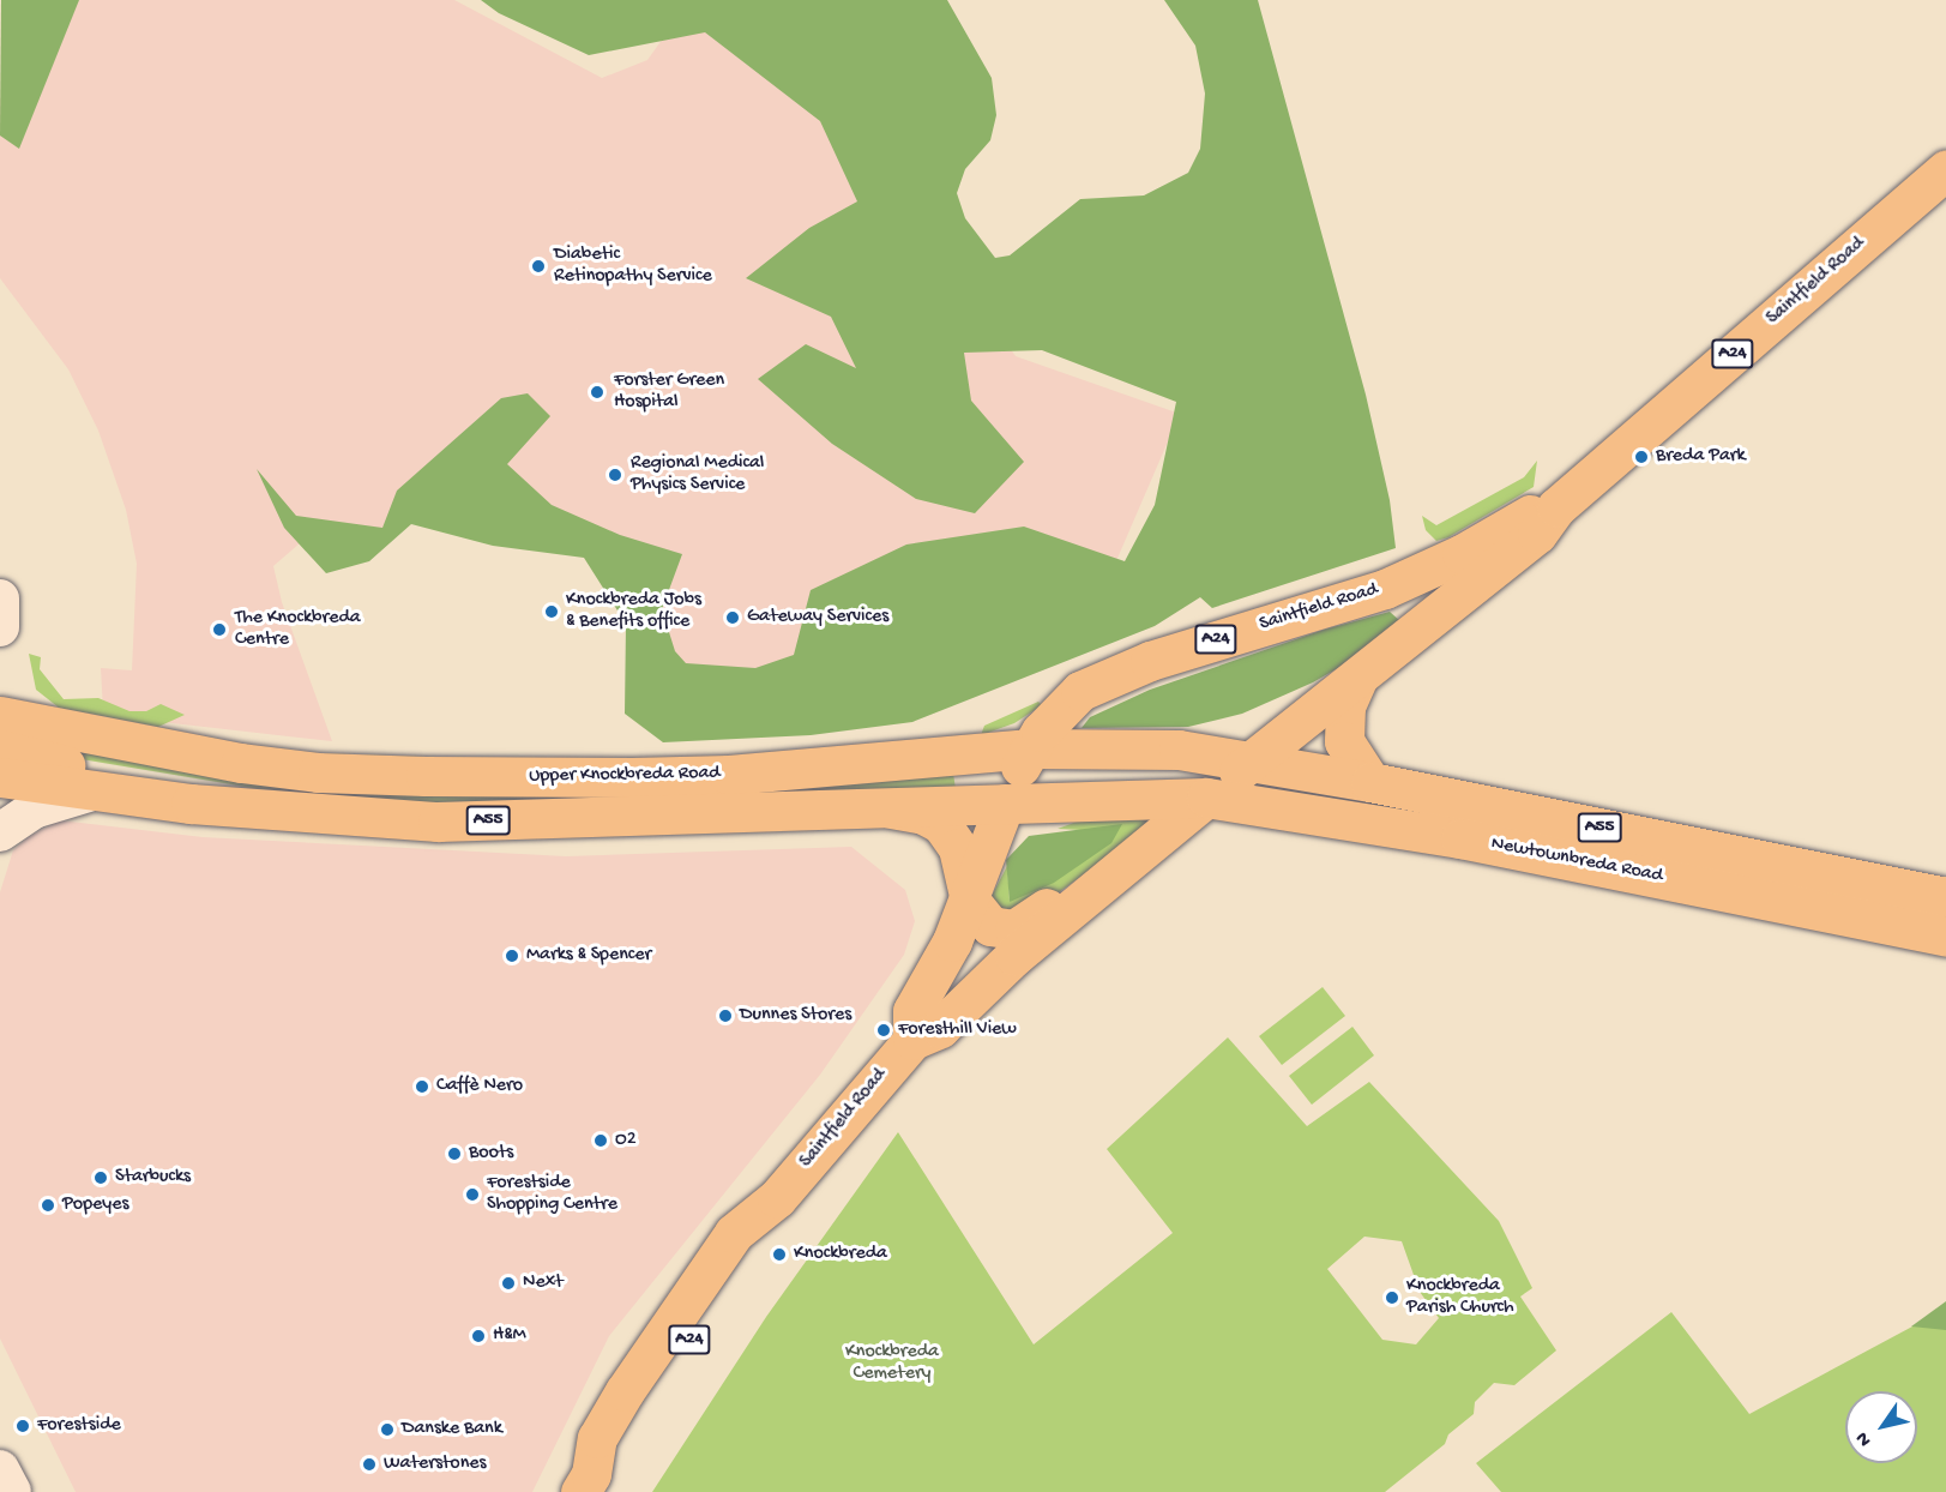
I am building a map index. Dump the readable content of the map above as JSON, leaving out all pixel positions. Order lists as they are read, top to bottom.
{
  "streets": {
    "main road": [
      "Saintfield Road",
      "A24",
      "Upper Knockbreda Road",
      "A55",
      "Newtownbreda Road"
    ]
  },
  "crossings": [
    ["Saintfield Road", "A24"],
    ["Saintfield Road", "Upper Knockbreda Road"],
    ["Saintfield Road", "Newtownbreda Road"],
    ["Upper Knockbreda Road", "Newtownbreda Road"]
  ],
  "parks": ["Knockbreda Cemetery"],
  "places": [
    "Diabetic Retinopathy Service",
    "Forster Green Hospital",
    "Breda Park",
    "Regional Medical Physics Service",
    "Knockbreda Jobs & Benefits office",
    "Gateway Services",
    "The Knockbreda Centre",
    "Marks & Spencer",
    "Dunnes Stores",
    "Foresthill View",
    "Caffè Nero",
    "O2",
    "Boots",
    "Starbucks",
    "Forestside Shopping Centre",
    "Popeyes",
    "Knockbreda",
    "Next",
    "Knockbreda Parish Church",
    "H&M",
    "Forestside",
    "Danske Bank",
    "Waterstones"
  ],
  "north": "bottom left"
}
